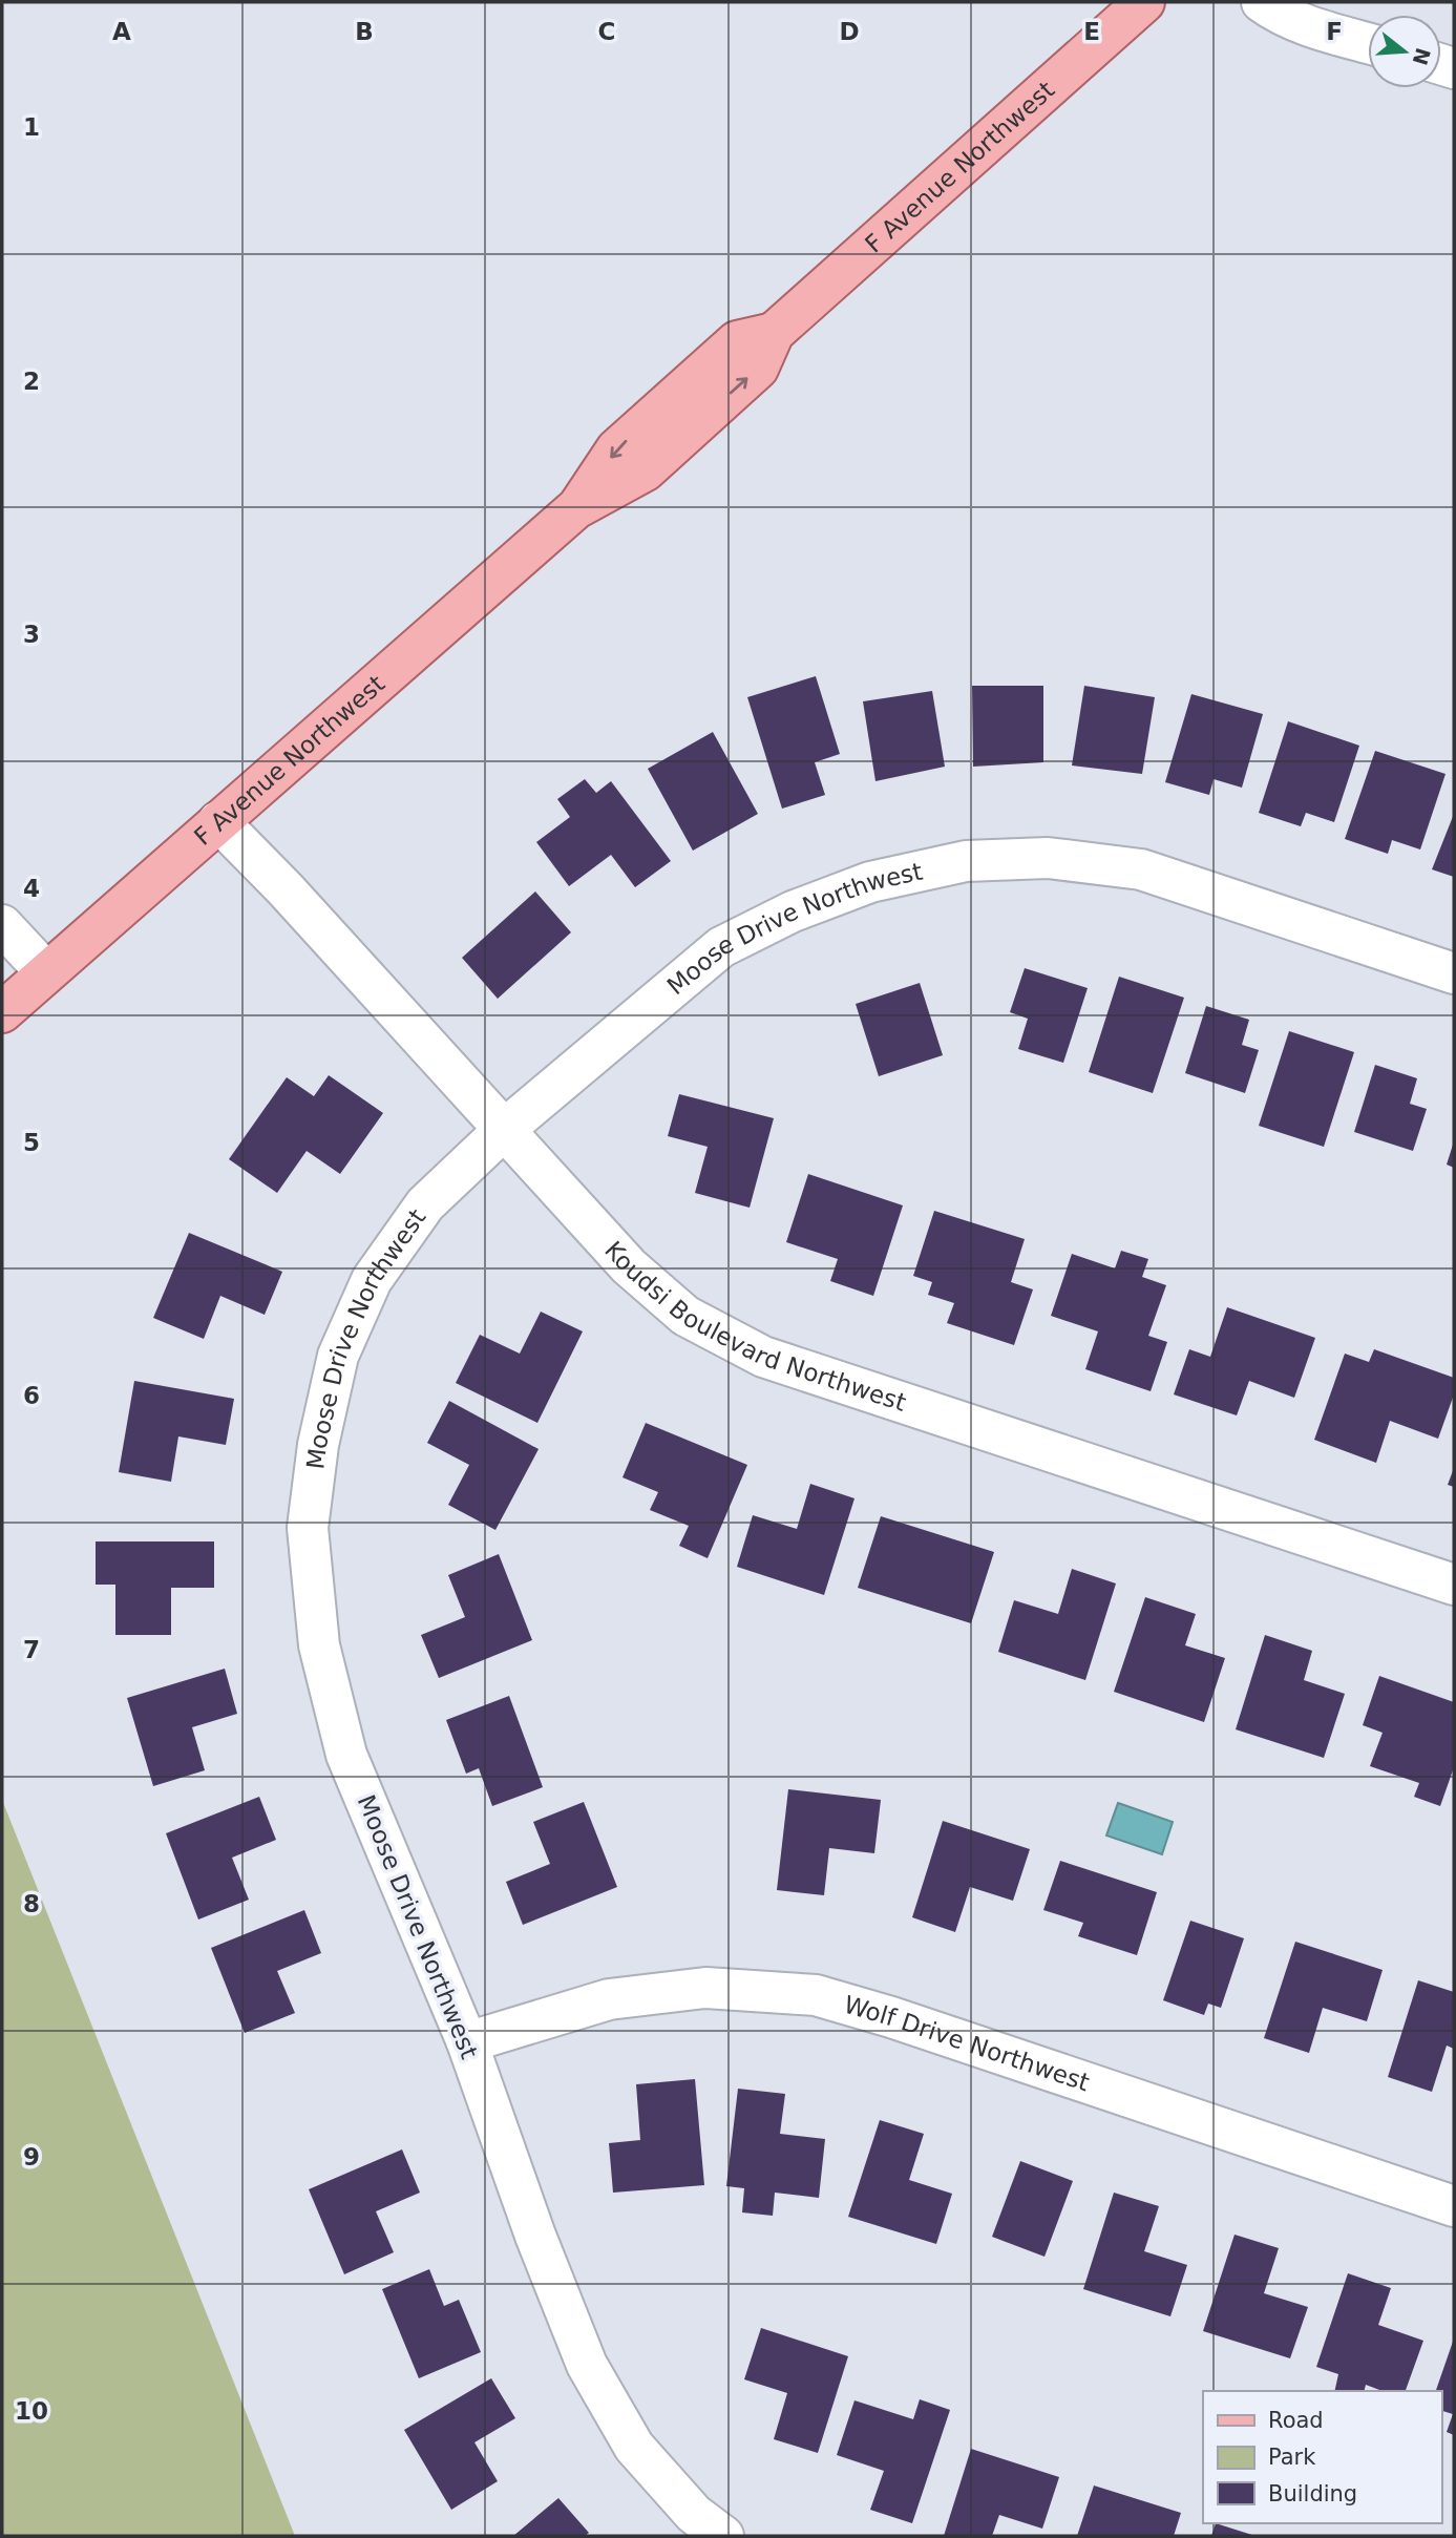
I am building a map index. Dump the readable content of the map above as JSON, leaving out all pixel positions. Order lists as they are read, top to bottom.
{
  "streets": {
    "main road": ["F Avenue Northwest"],
    "street": ["Moose Drive Northwest", "Koudsi Boulevard Northwest", "Wolf Drive Northwest"]
  },
  "crossings": [
    ["F Avenue Northwest", "Koudsi Boulevard Northwest"],
    ["Moose Drive Northwest", "Koudsi Boulevard Northwest"],
    ["Moose Drive Northwest", "Wolf Drive Northwest"]
  ],
  "legend": ["Road", "Park", "Building"],
  "north": "right",
  "grid": {
    "columns": [
      "A",
      "B",
      "C",
      "D",
      "E",
      "F"
    ],
    "rows": [
      "1",
      "2",
      "3",
      "4",
      "5",
      "6",
      "7",
      "8",
      "9",
      "10"
    ]
  }
}
